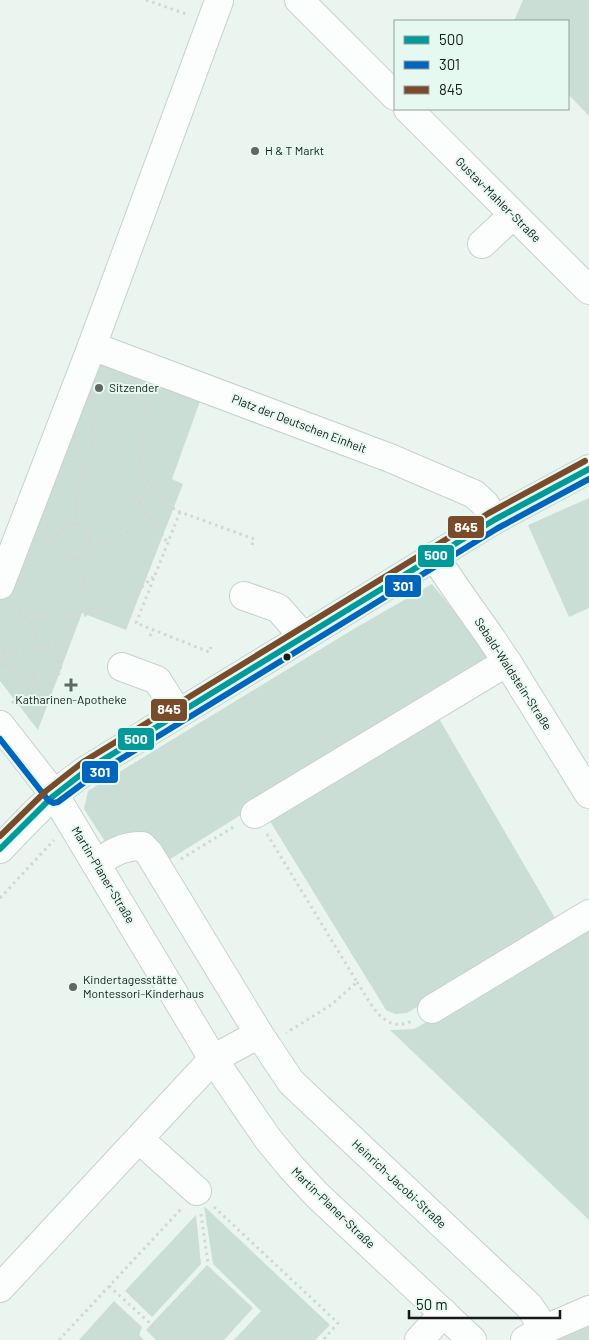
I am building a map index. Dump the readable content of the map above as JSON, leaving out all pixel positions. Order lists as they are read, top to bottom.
{
  "streets": {
    "street": [
      "Gustav-Mahler-Straße",
      "Platz der Deutschen Einheit",
      "Sebald-Waldstein-Straße",
      "Martin-Planer-Straße",
      "Heinrich-Jacobi-Straße"
    ]
  },
  "places": {
    "other": ["H & T Markt", "Sitzender", "Kindertagesstätte Montessori-Kinderhaus"],
    "health": ["Katharinen-Apotheke"]
  },
  "lines": ["transit line 845", "transit line 500", "transit line 301"],
  "legend": ["500", "301", "845"],
  "scale_bar": "50 m"
}
